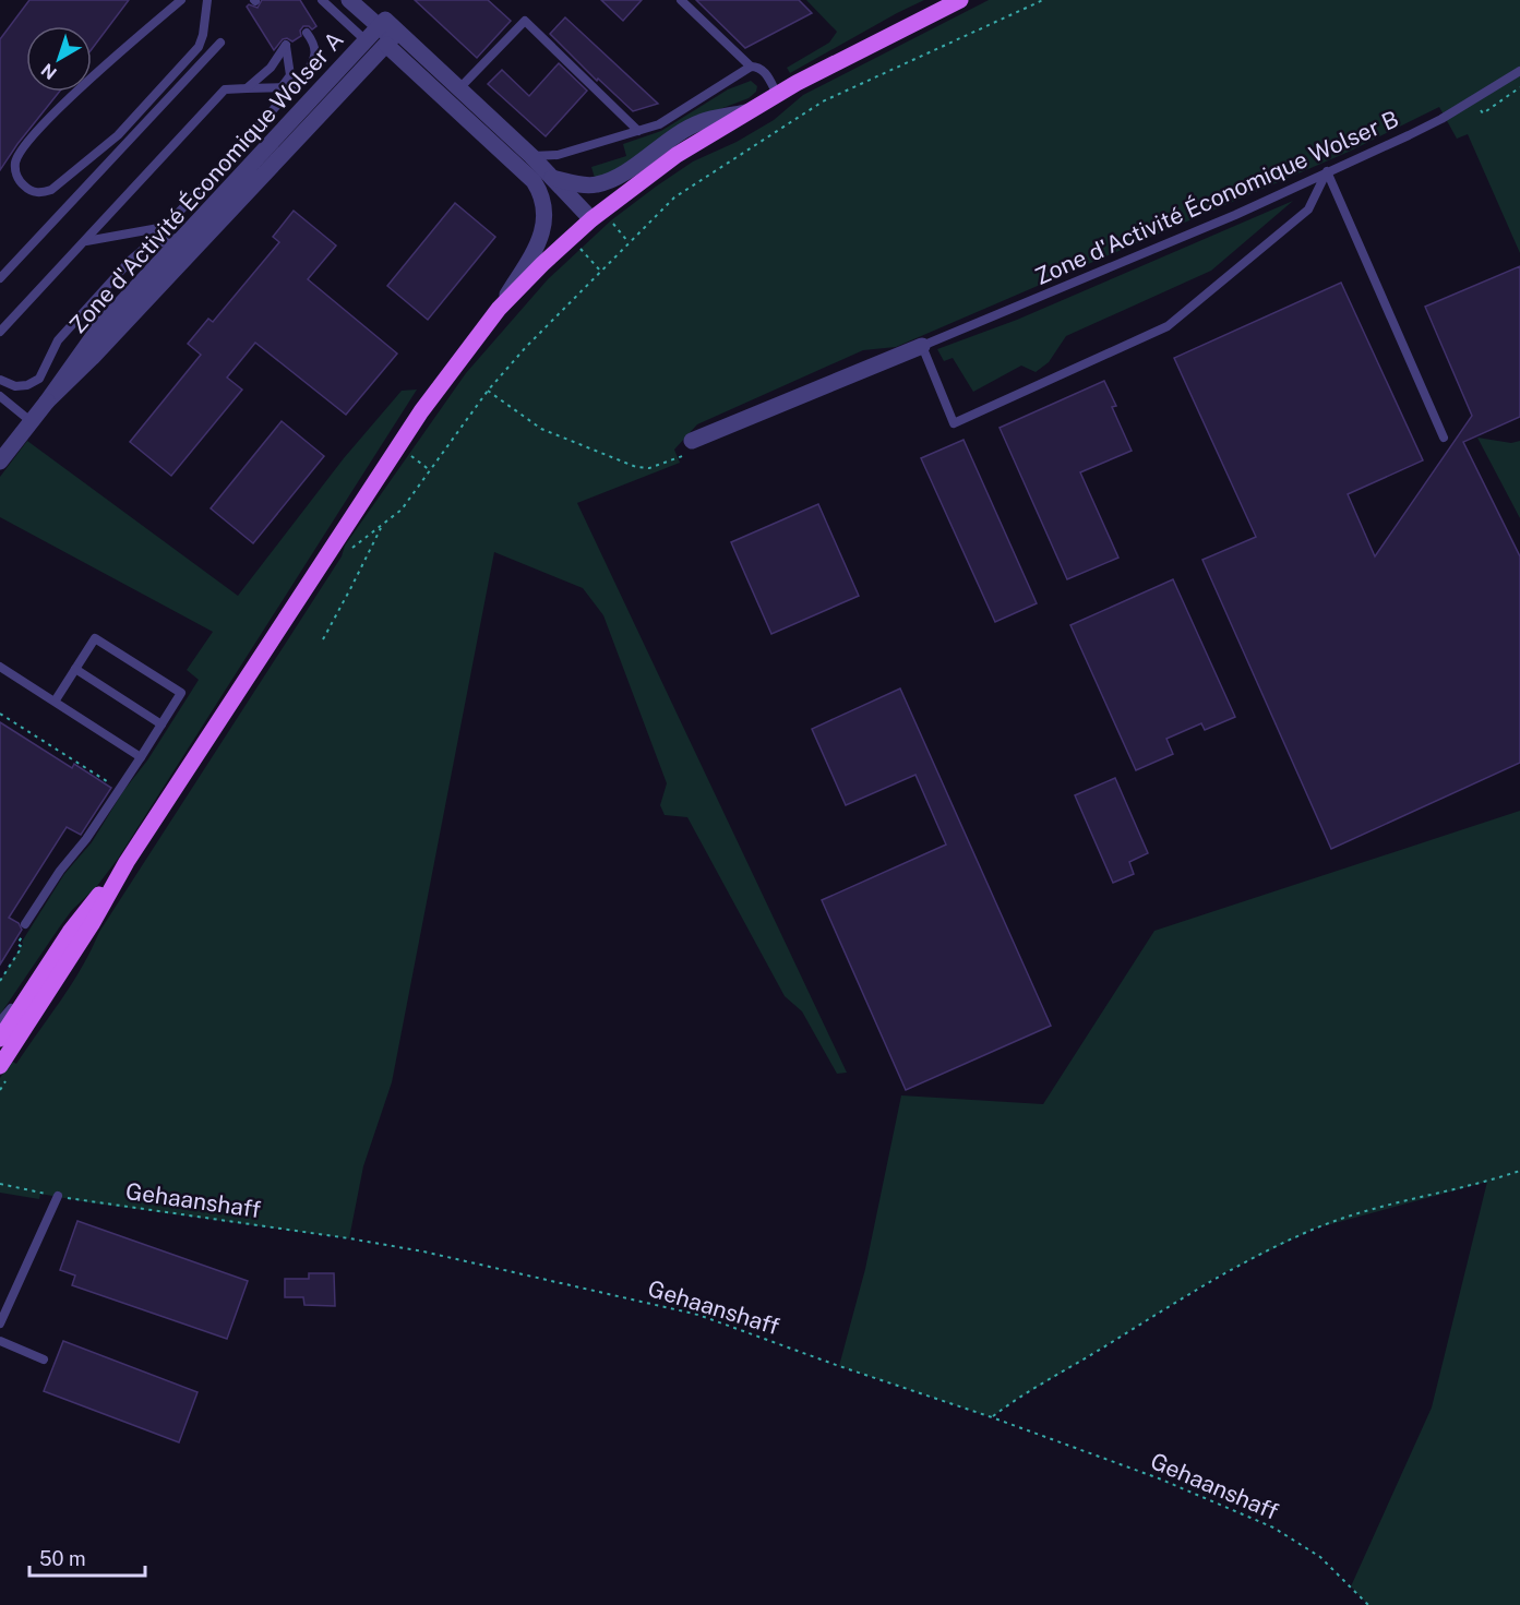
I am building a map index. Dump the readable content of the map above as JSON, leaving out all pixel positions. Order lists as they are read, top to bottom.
{
  "streets": {
    "street": ["Zone d'Activité Économique Wolser A"],
    "lane": ["Zone d'Activité Économique Wolser B"],
    "path": ["Gehaanshaff"]
  },
  "scale_bar": "50 m",
  "north": "bottom left"
}
